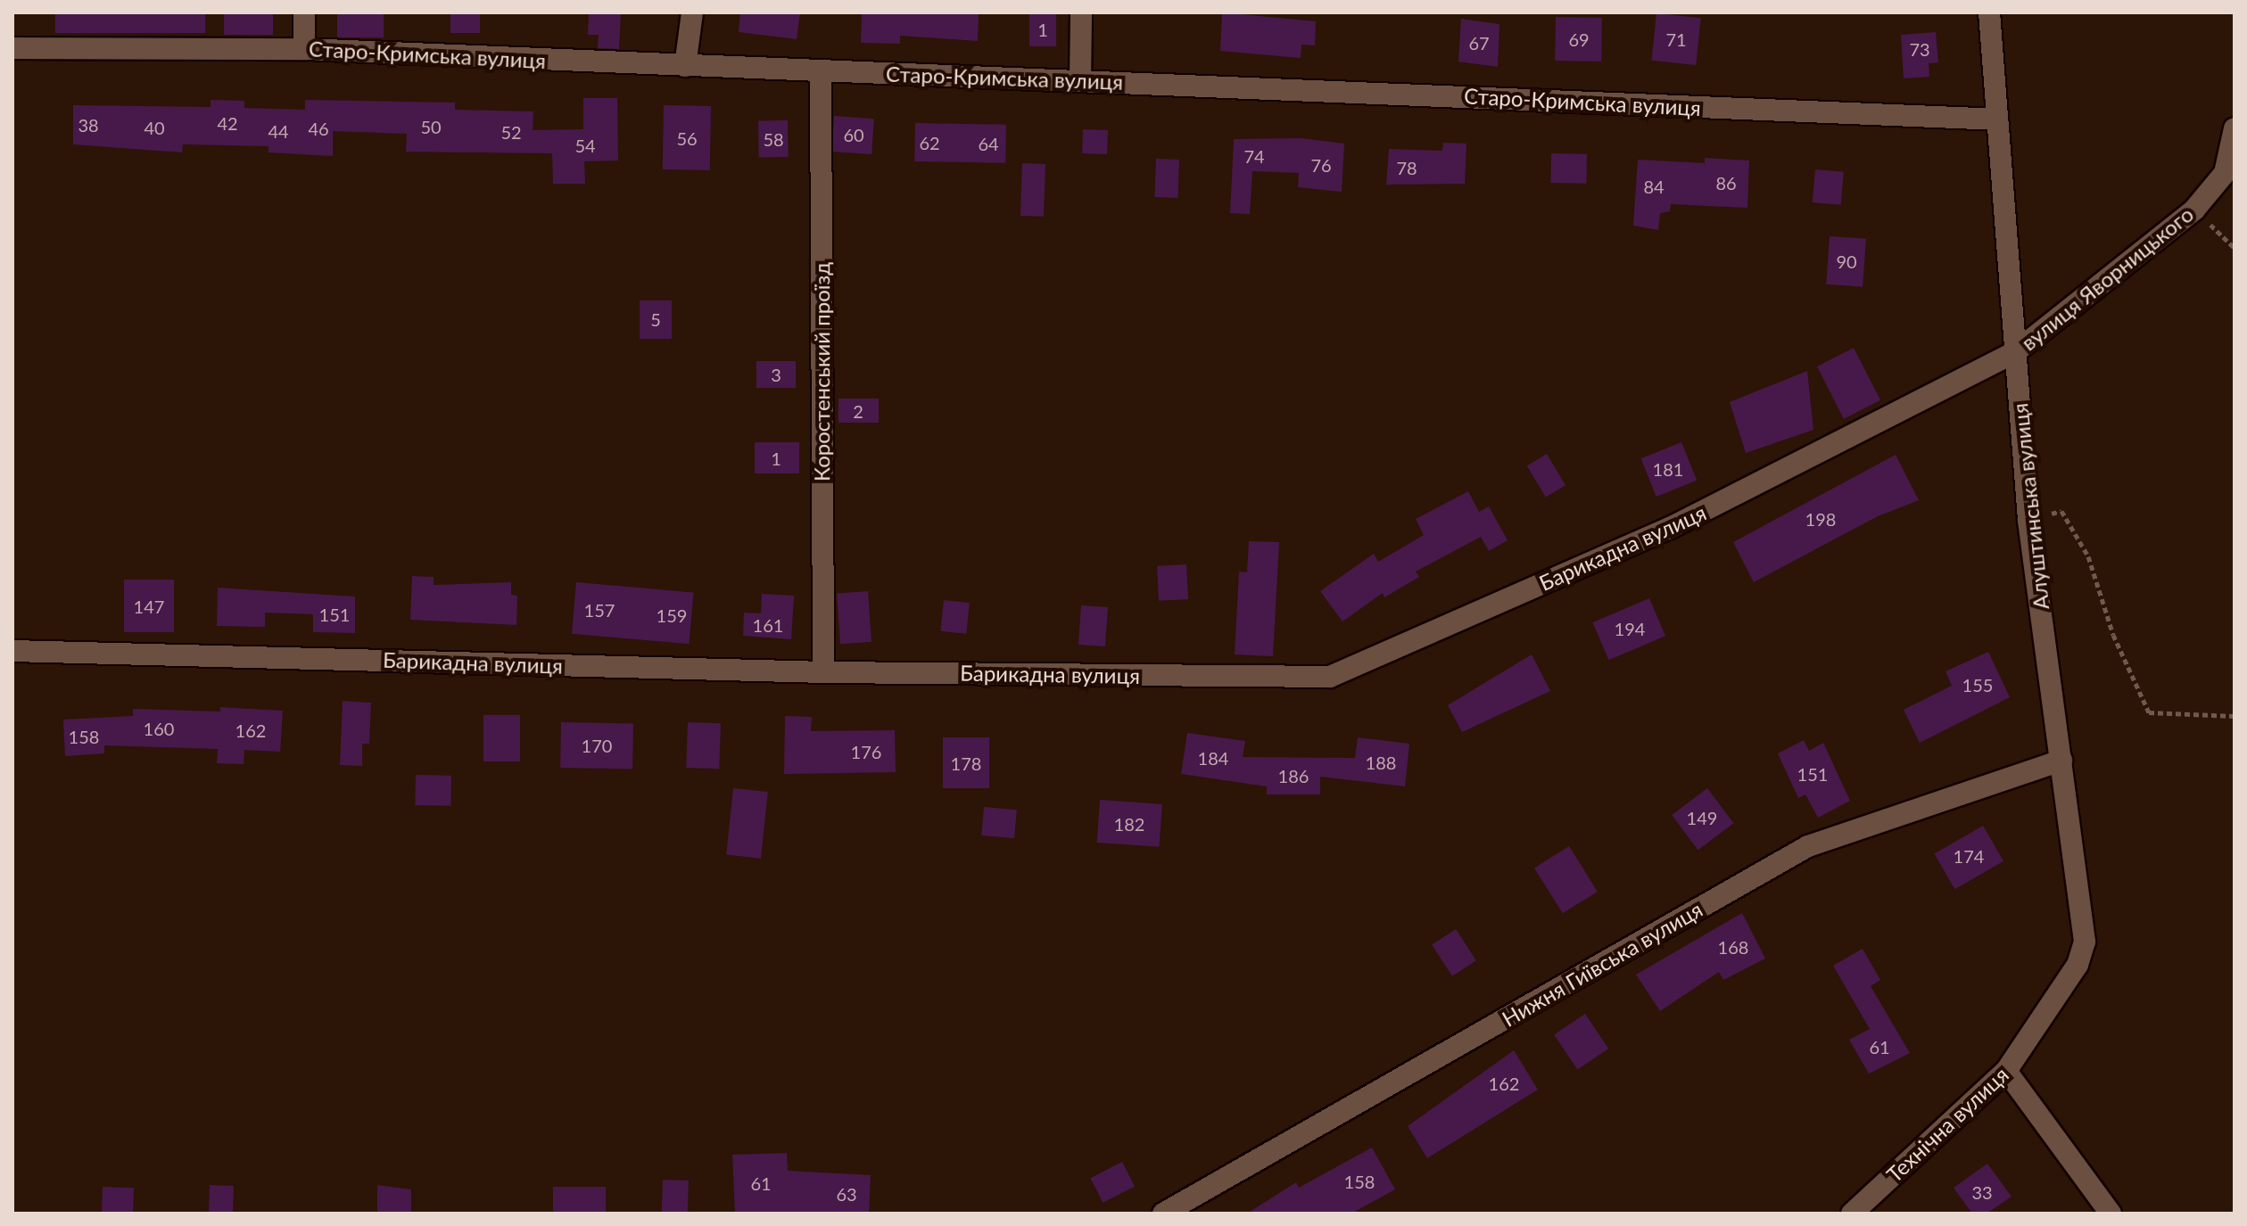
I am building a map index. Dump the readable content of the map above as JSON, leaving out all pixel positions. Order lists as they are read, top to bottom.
{
  "streets": {
    "street": [
      "Старо-Кримська вулиця",
      "вулиця Яворницького",
      "Коростенський проїзд",
      "Алуштинська вулиця",
      "Барикадна вулиця",
      "Нижня Гиївська вулиця",
      "Технічна вулиця"
    ]
  },
  "crossings": [
    ["Старо-Кримська вулиця", "Коростенський проїзд"],
    ["Старо-Кримська вулиця", "Алуштинська вулиця"],
    ["вулиця Яворницького", "Алуштинська вулиця"],
    ["вулиця Яворницького", "Барикадна вулиця"],
    ["Коростенський проїзд", "Барикадна вулиця"],
    ["Алуштинська вулиця", "Барикадна вулиця"],
    ["Алуштинська вулиця", "Нижня Гиївська вулиця"],
    ["Алуштинська вулиця", "Технічна вулиця"]
  ],
  "house_numbers": [
    "1",
    "69",
    "71",
    "67",
    "73",
    "42",
    "38",
    "50",
    "40",
    "46",
    "44",
    "52",
    "60",
    "56",
    "58",
    "62",
    "64",
    "54",
    "74",
    "76",
    "78",
    "86",
    "84",
    "90",
    "5",
    "3",
    "2",
    "1",
    "181",
    "198",
    "147",
    "157",
    "151",
    "159",
    "161",
    "194",
    "155",
    "160",
    "162",
    "158",
    "170",
    "176",
    "184",
    "188",
    "178",
    "151",
    "186",
    "149",
    "182",
    "174",
    "168",
    "61",
    "162",
    "158",
    "61",
    "33",
    "63"
  ]
}
